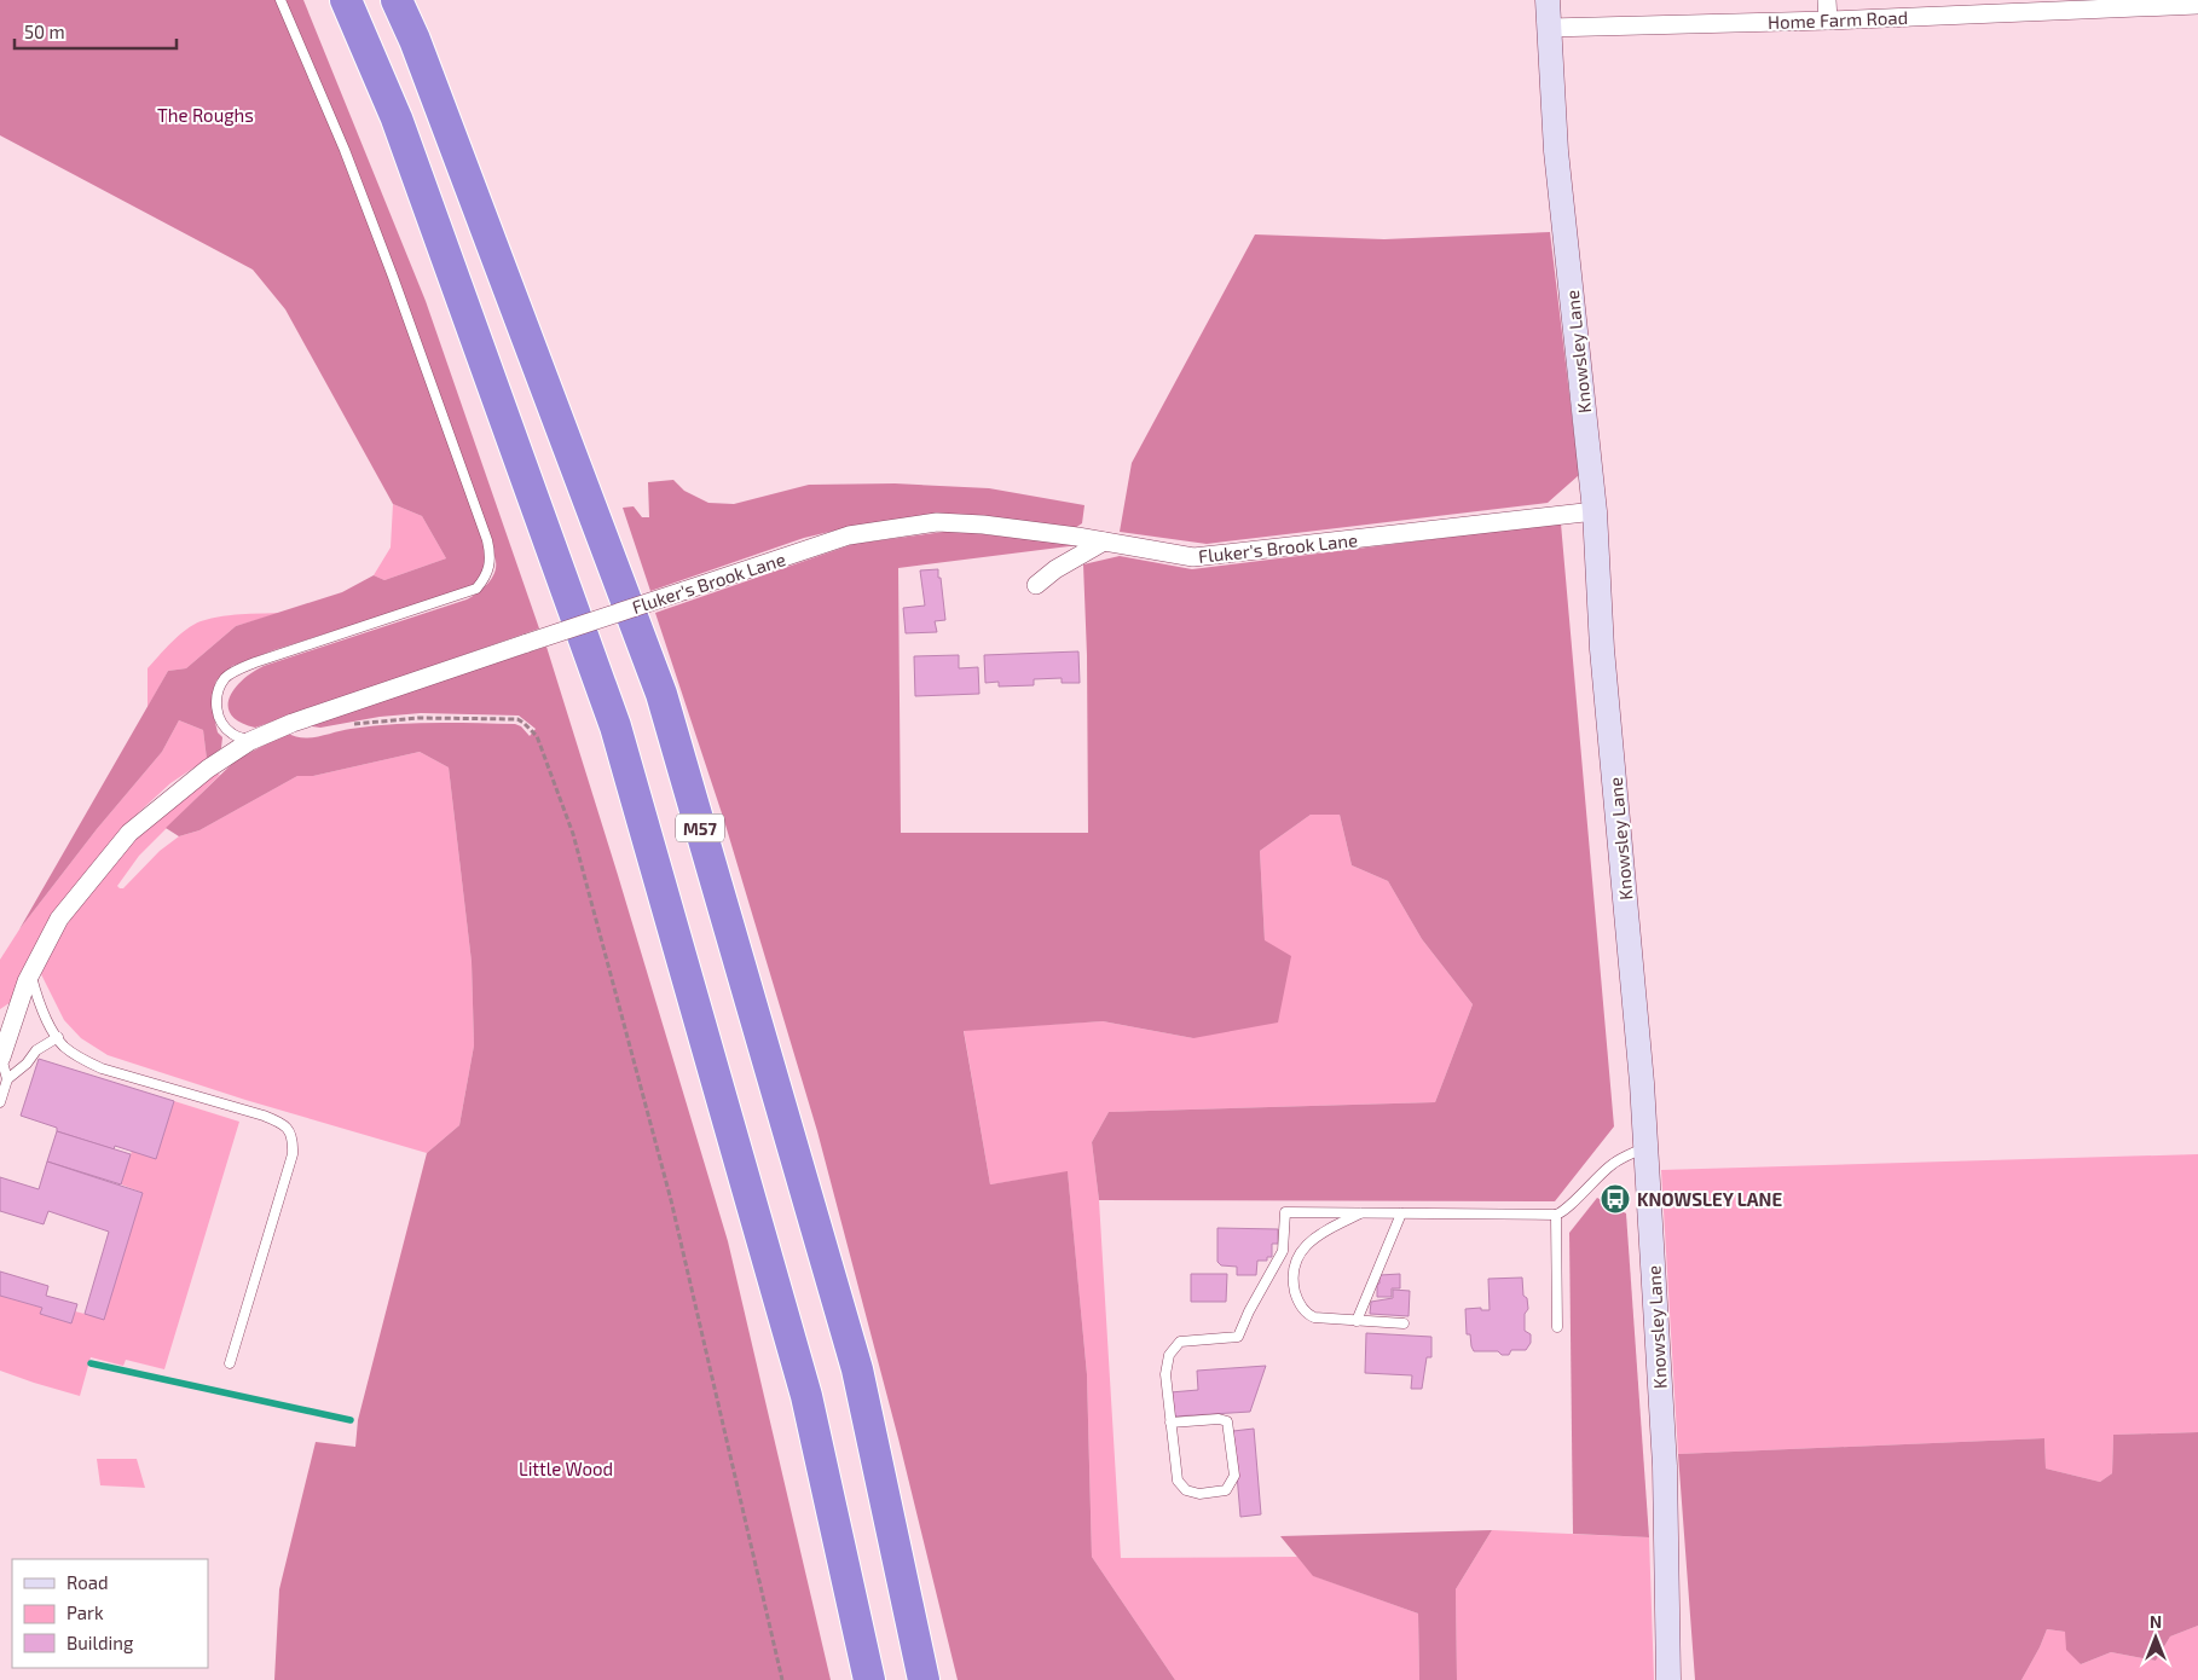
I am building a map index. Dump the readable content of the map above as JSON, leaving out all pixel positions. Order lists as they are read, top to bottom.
{
  "streets": {
    "highway": ["M57"],
    "main road": ["Knowsley Lane"],
    "street": ["Home Farm Road", "Fluker's Brook Lane"]
  },
  "crossings": [
    ["Home Farm Road", "Knowsley Lane"],
    ["Knowsley Lane", "Fluker's Brook Lane"]
  ],
  "parks": ["The Roughs", "Little Wood"],
  "places": {
    "bus stop": ["KNOWSLEY LANE"]
  },
  "legend": ["Road", "Park", "Building"],
  "scale_bar": "50 m",
  "north": "top"
}
